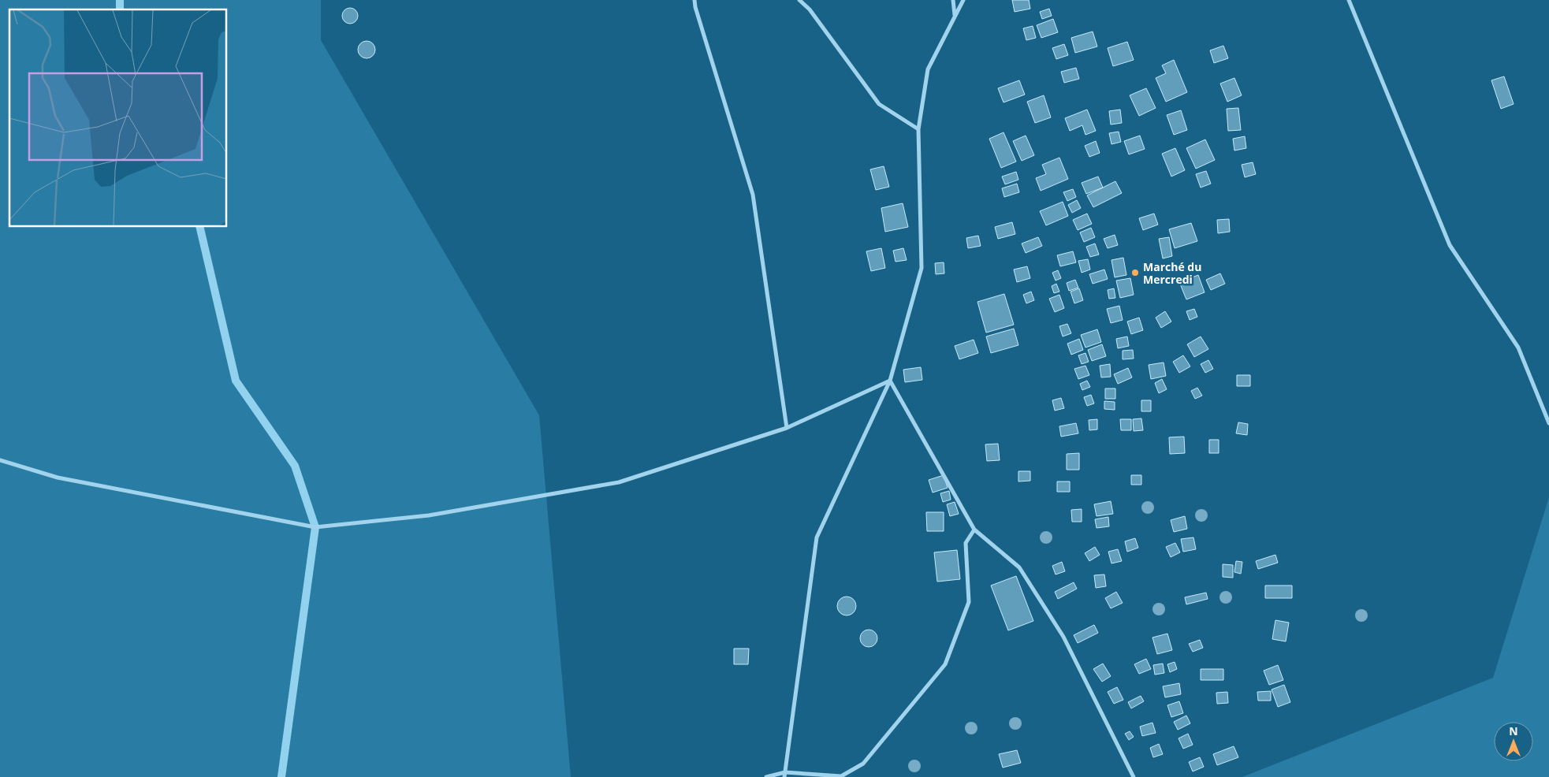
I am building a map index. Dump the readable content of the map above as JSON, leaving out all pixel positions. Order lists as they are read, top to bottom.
{
  "places": ["Marché du Mercredi"],
  "north": "top"
}
